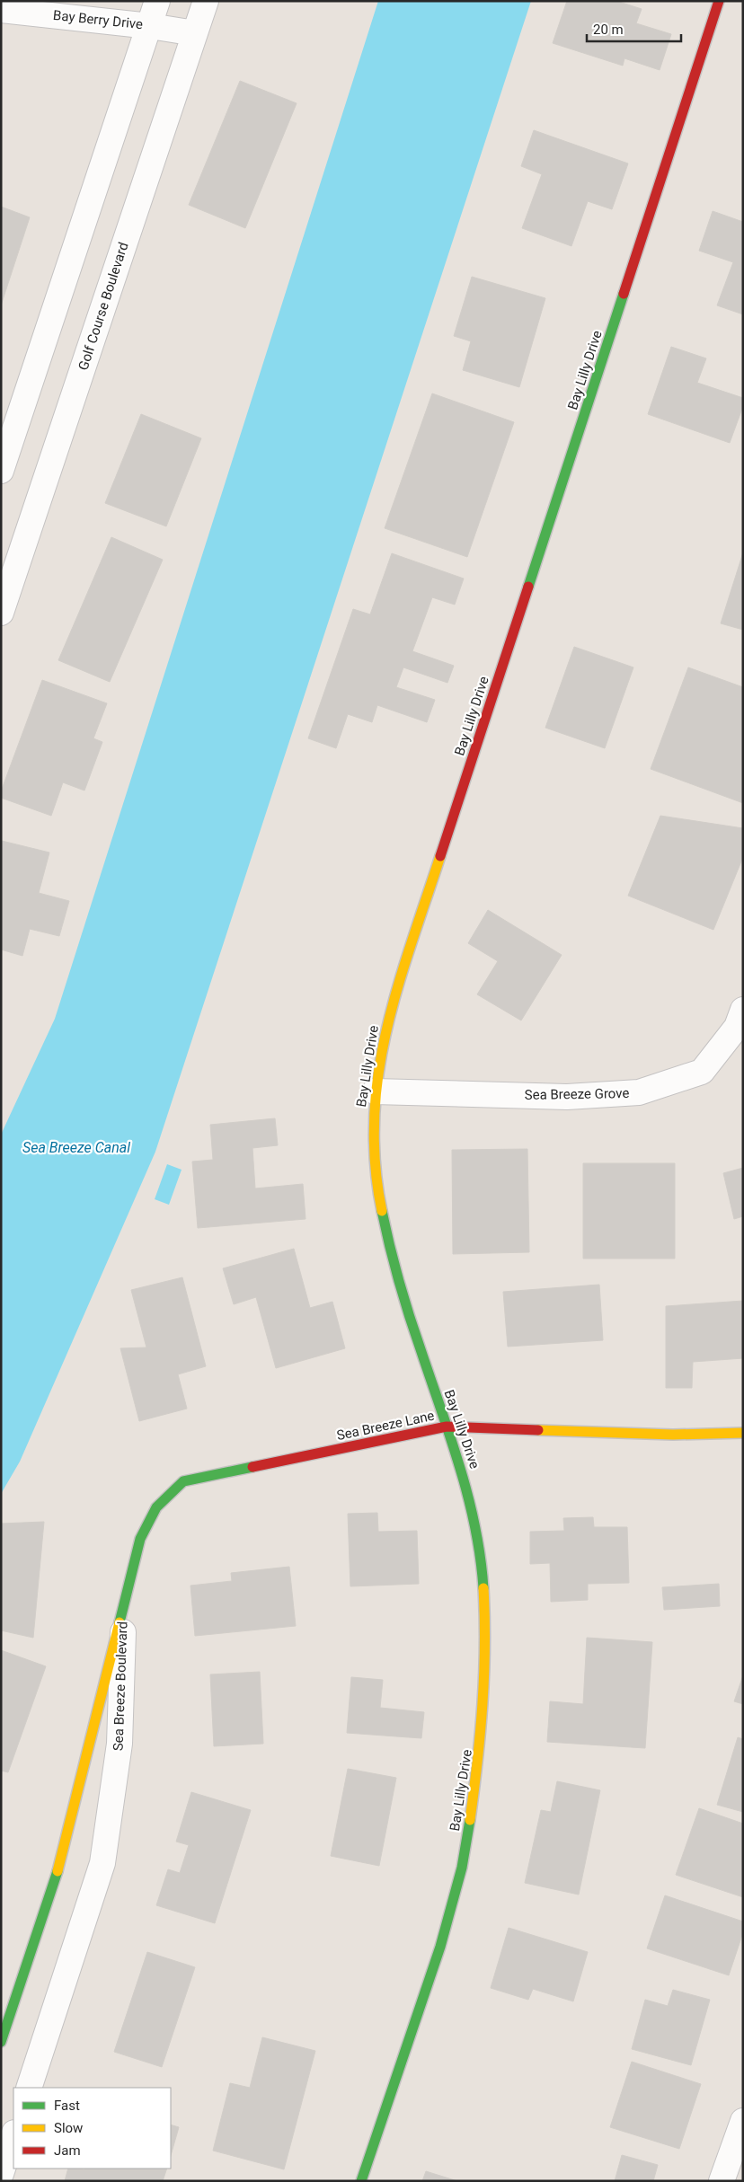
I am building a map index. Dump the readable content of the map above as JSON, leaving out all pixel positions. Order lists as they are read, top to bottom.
{
  "streets": {
    "main road": ["Bay Lilly Drive", "Sea Breeze Lane", "Sea Breeze Boulevard"],
    "street": ["Bay Berry Drive", "Golf Course Boulevard", "Sea Breeze Grove"]
  },
  "crossings": [
    ["Bay Berry Drive", "Golf Course Boulevard"],
    ["Bay Lilly Drive", "Sea Breeze Grove"],
    ["Bay Lilly Drive", "Sea Breeze Lane"],
    ["Sea Breeze Lane", "Sea Breeze Boulevard"]
  ],
  "water": ["Sea Breeze Canal"],
  "legend": ["Fast", "Slow", "Jam"],
  "scale_bar": "20 m"
}
